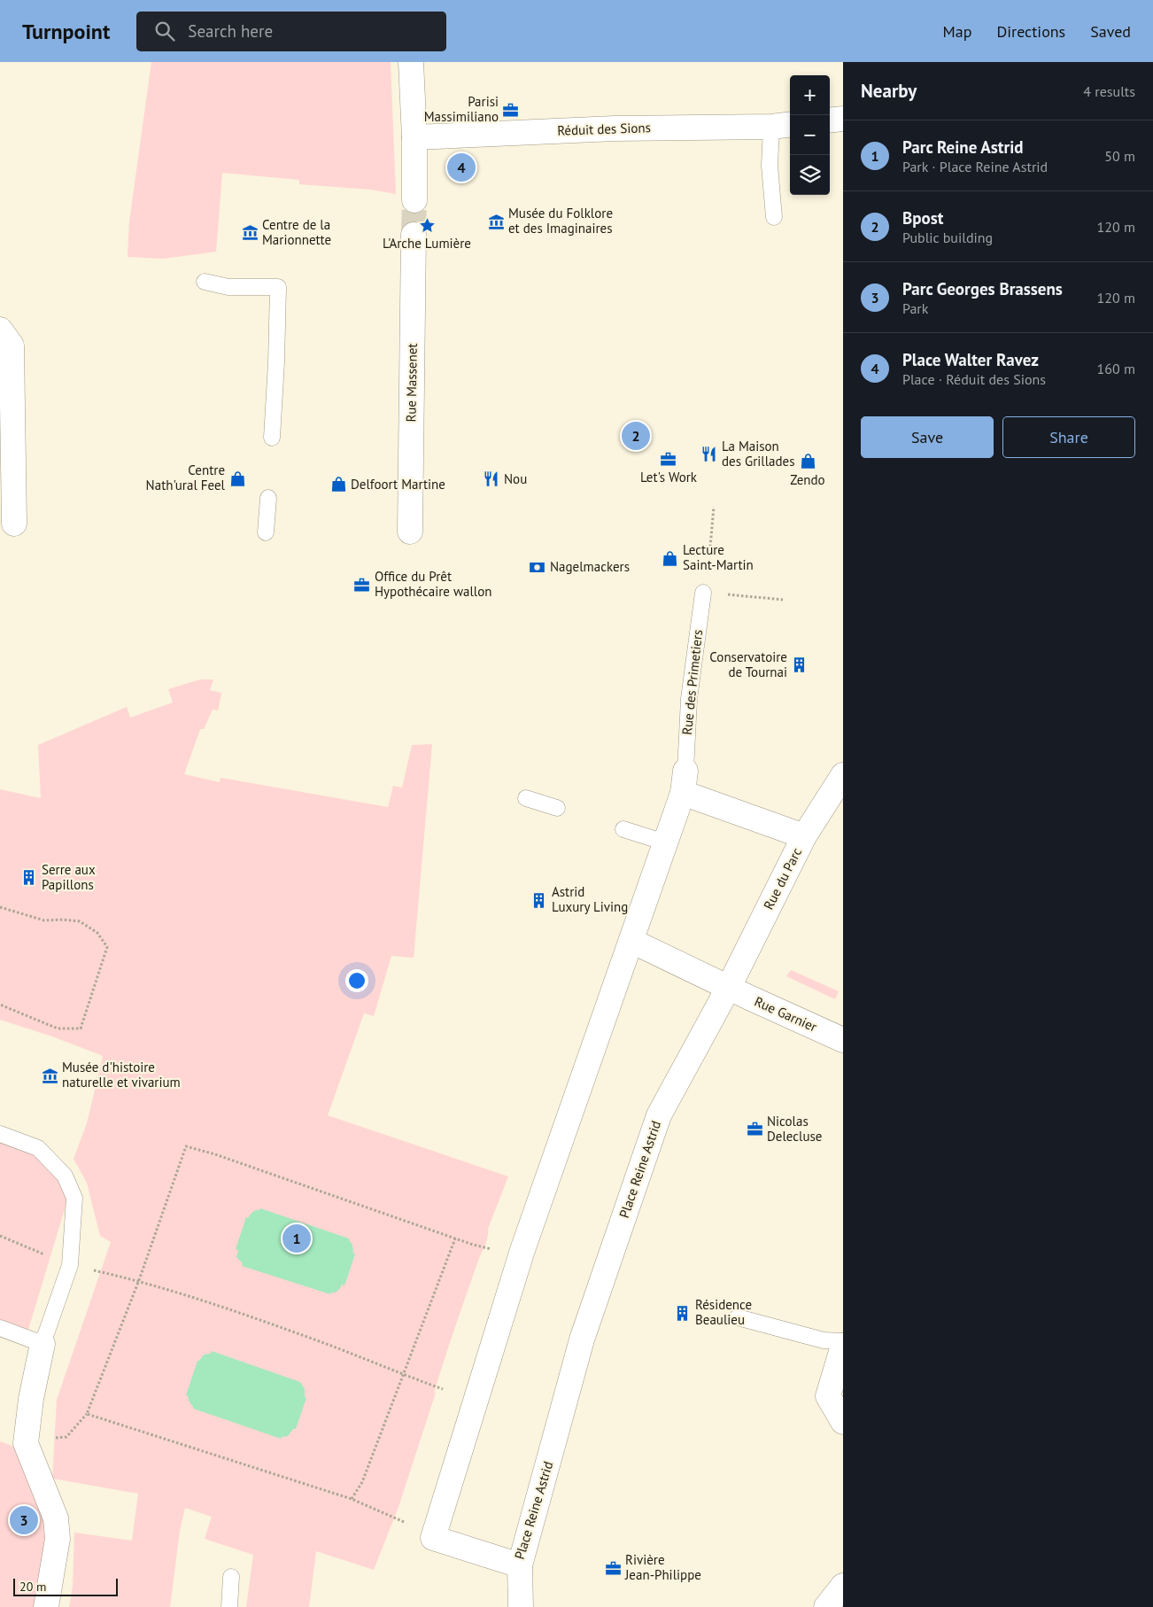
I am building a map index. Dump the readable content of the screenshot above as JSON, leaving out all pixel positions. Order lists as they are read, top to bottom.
{
  "streets": {
    "street": [
      "Réduit des Sions",
      "Rue Massenet",
      "Rue du Parc",
      "Rue Garnier",
      "Place Reine Astrid"
    ],
    "lane": ["Rue des Primetiers"]
  },
  "crossings": [
    ["Rue des Primetiers", "Place Reine Astrid"],
    ["Rue du Parc", "Rue Garnier"],
    ["Rue du Parc", "Place Reine Astrid"],
    ["Rue Garnier", "Place Reine Astrid"]
  ],
  "places": {
    "office": [
      "Parisi Massimiliano",
      "Let's Work",
      "Office du Prêt Hypothécaire wallon",
      "Nicolas Delecluse",
      "Rivière Jean-Philippe"
    ],
    "museum": ["Musée du Folklore et des Imaginaires", "Centre de la Marionnette", "Musée d'histoire naturelle et vivarium"],
    "place": ["L'Arche Lumière"],
    "restaurant": ["La Maison des Grillades", "Nou"],
    "shop": [
      "Zendo",
      "Centre Nath'ural Feel",
      "Delfoort Martine",
      "Lecture Saint-Martin"
    ],
    "bank": ["Nagelmackers"],
    "building": [
      "Conservatoire de Tournai",
      "Serre aux Papillons",
      "Astrid Luxury Living",
      "Résidence Beaulieu"
    ]
  },
  "scale_bar": "20 m",
  "page": {
    "header": "Turnpoint",
    "search": "Search here",
    "nav": ["Map", "Directions", "Saved"],
    "heading": ["Nearby", "4 results"],
    "map_buttons": ["+", "−"],
    "list": [
      {
        "mark": "1",
        "name": "Parc Reine Astrid",
        "note": "Park · Place Reine Astrid",
        "value": "50 m"
      },
      {
        "mark": "2",
        "name": "Bpost",
        "note": "Public building",
        "value": "120 m"
      },
      {
        "mark": "3",
        "name": "Parc Georges Brassens",
        "note": "Park",
        "value": "120 m"
      },
      {
        "mark": "4",
        "name": "Place Walter Ravez",
        "note": "Place · Réduit des Sions",
        "value": "160 m"
      }
    ],
    "pins": [
      "4",
      "2",
      "1",
      "3"
    ],
    "buttons": ["Save", "Share"],
    "scale": "20 m"
  }
}
